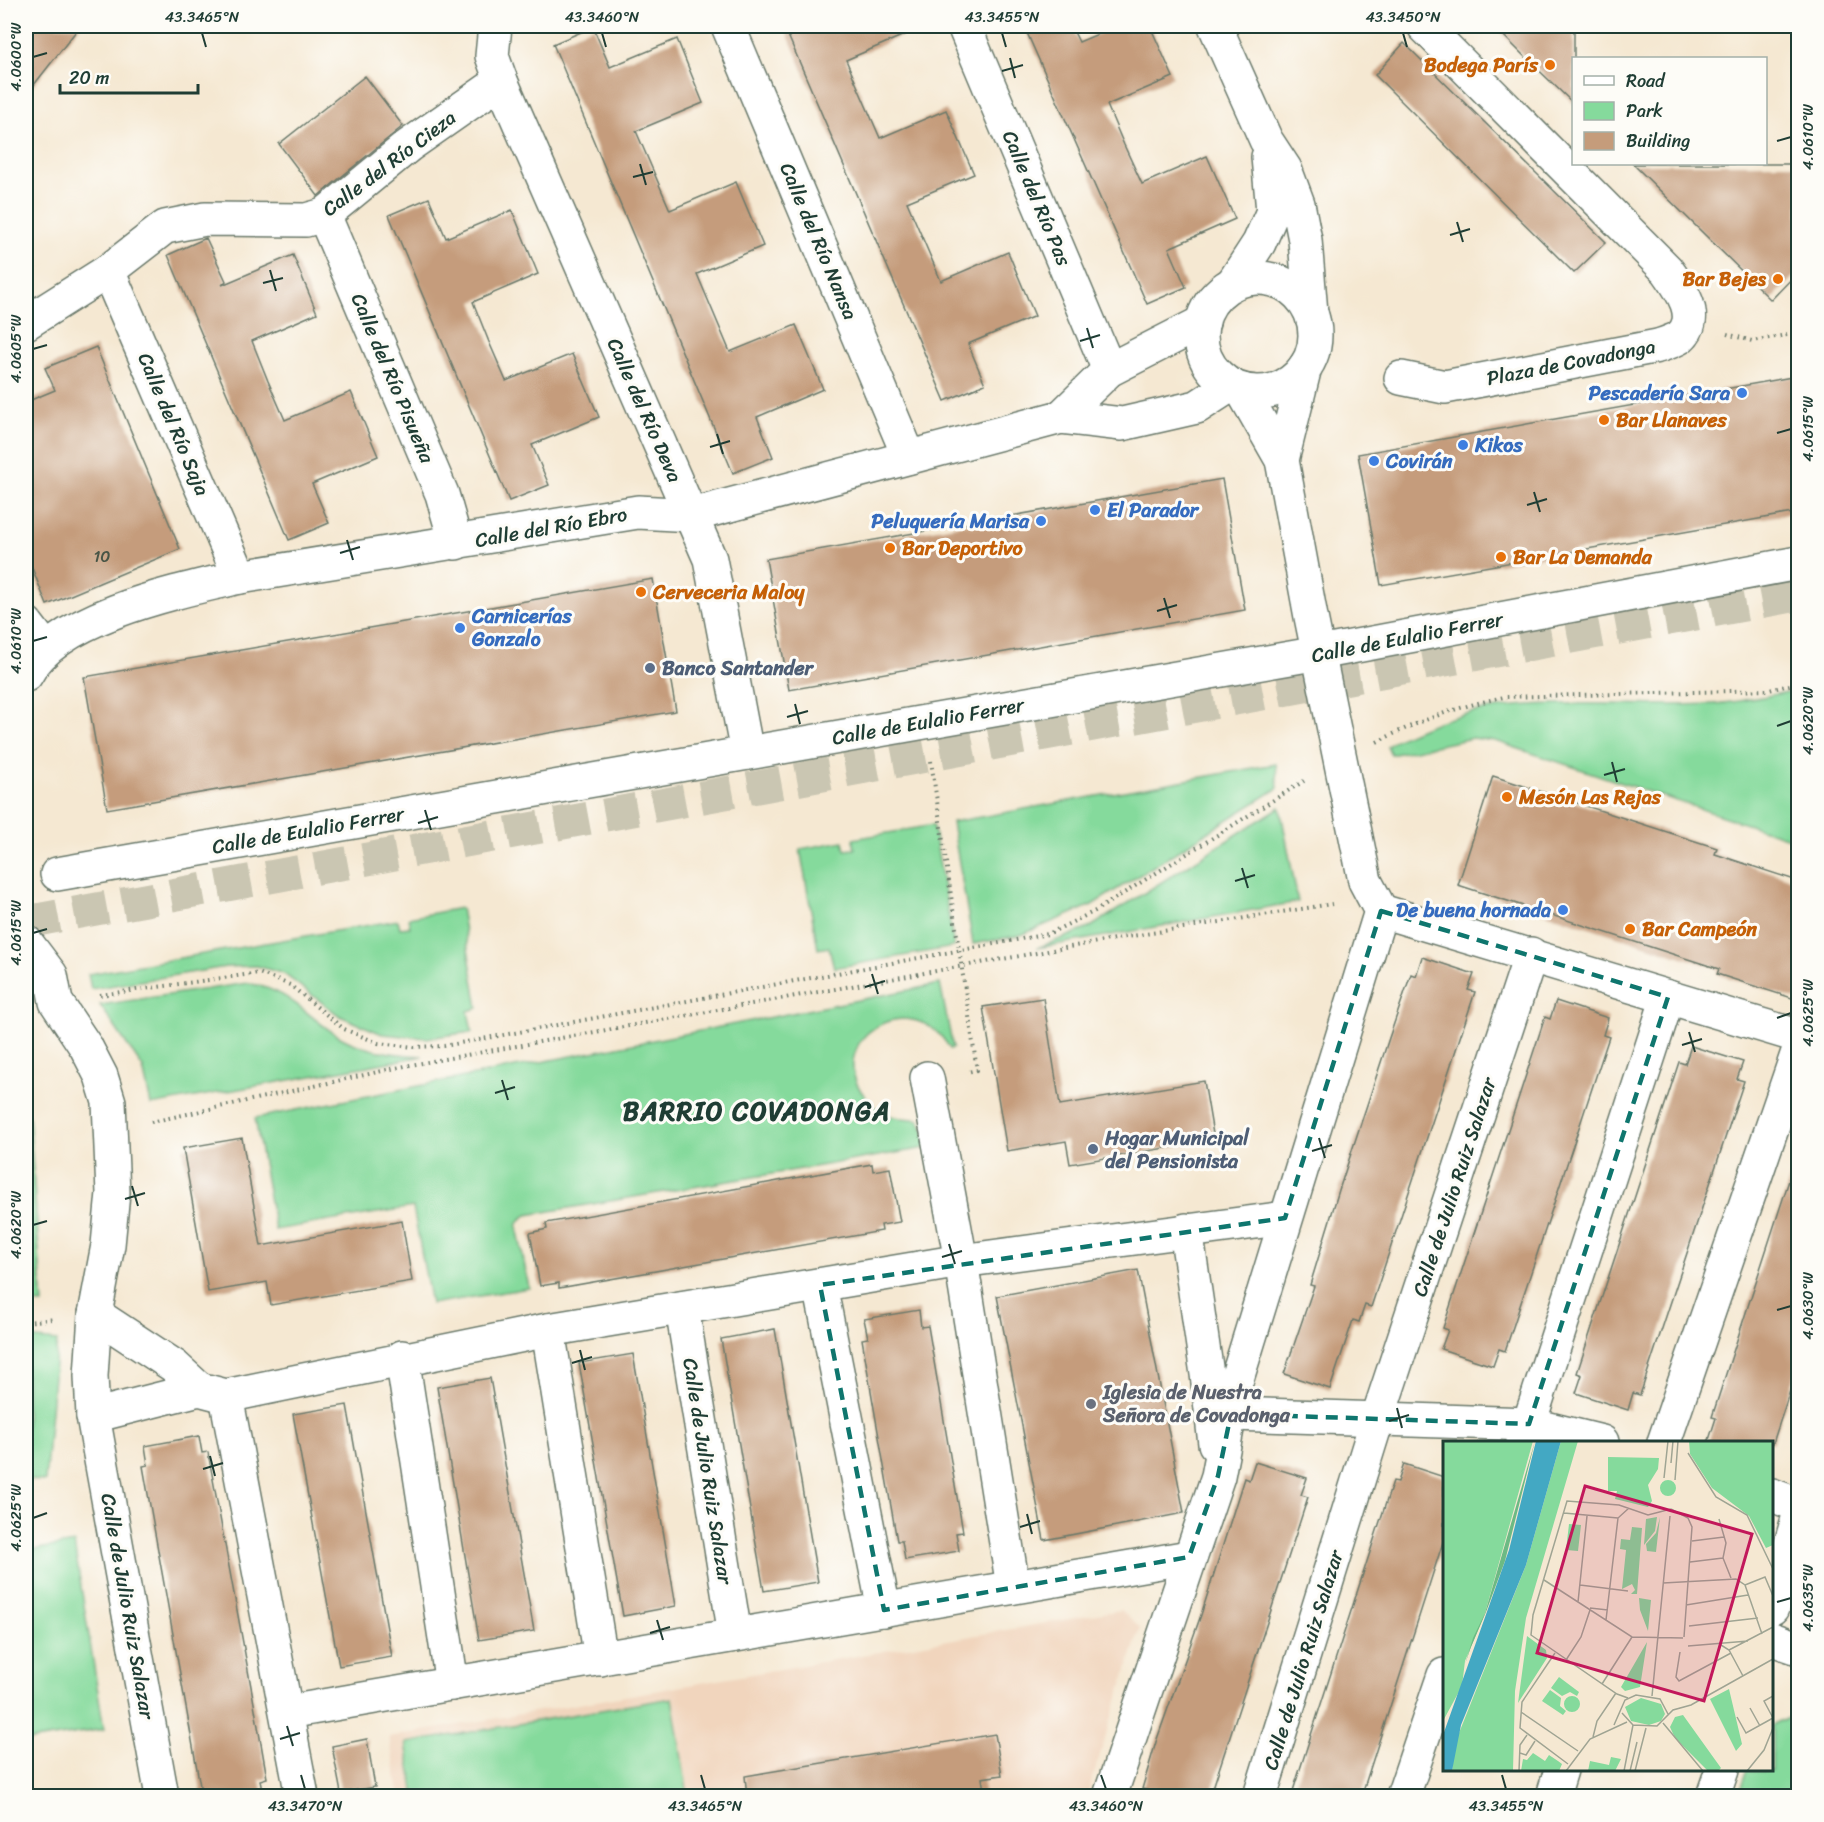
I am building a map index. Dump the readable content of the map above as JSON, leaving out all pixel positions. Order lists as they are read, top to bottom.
{
  "streets": {
    "street": [
      "Calle del Río Cieza",
      "Calle del Río Pas",
      "Calle del Río Nansa",
      "Plaza de Covadonga",
      "Calle del Río Pisueña",
      "Calle del Río Deva",
      "Calle del Río Saja",
      "Calle del Río Ebro",
      "Calle de Eulalio Ferrer",
      "Calle de Julio Ruiz Salazar"
    ]
  },
  "crossings": [
    ["Calle del Río Cieza", "Calle del Río Pisueña"],
    ["Calle del Río Cieza", "Calle del Río Deva"],
    ["Calle del Río Cieza", "Calle del Río Saja"],
    ["Calle del Río Pas", "Calle del Río Ebro"],
    ["Calle del Río Nansa", "Calle del Río Ebro"],
    ["Calle del Río Pisueña", "Calle del Río Ebro"],
    ["Calle del Río Deva", "Calle del Río Ebro"],
    ["Calle del Río Deva", "Calle de Eulalio Ferrer"],
    ["Calle del Río Saja", "Calle del Río Ebro"]
  ],
  "districts": ["BARRIO COVADONGA"],
  "places": [
    "Bodega París",
    "Bar Bejes",
    "Pescadería Sara",
    "Bar Llanaves",
    "Kikos",
    "Covirán",
    "El Parador",
    "Peluquería Marisa",
    "Bar Deportivo",
    "Bar La Demanda",
    "Cerveceria Maloy",
    "Carnicerías Gonzalo",
    "Banco Santander",
    "Mesón Las Rejas",
    "De buena hornada",
    "Bar Campeón",
    "Hogar Municipal del Pensionista",
    "Iglesia de Nuestra Señora de Covadonga"
  ],
  "house_numbers": ["10"],
  "legend": ["Road", "Park", "Building"],
  "scale_bar": "20 m",
  "coordinates": [
    "43.3465°N",
    "43.3460°N",
    "43.3455°N",
    "43.3450°N",
    "4.0600°W",
    "4.0610°W",
    "4.0605°W",
    "4.0615°W",
    "4.0620°W",
    "4.0625°W",
    "4.0630°W",
    "4.0635°W",
    "43.3470°N"
  ]
}
